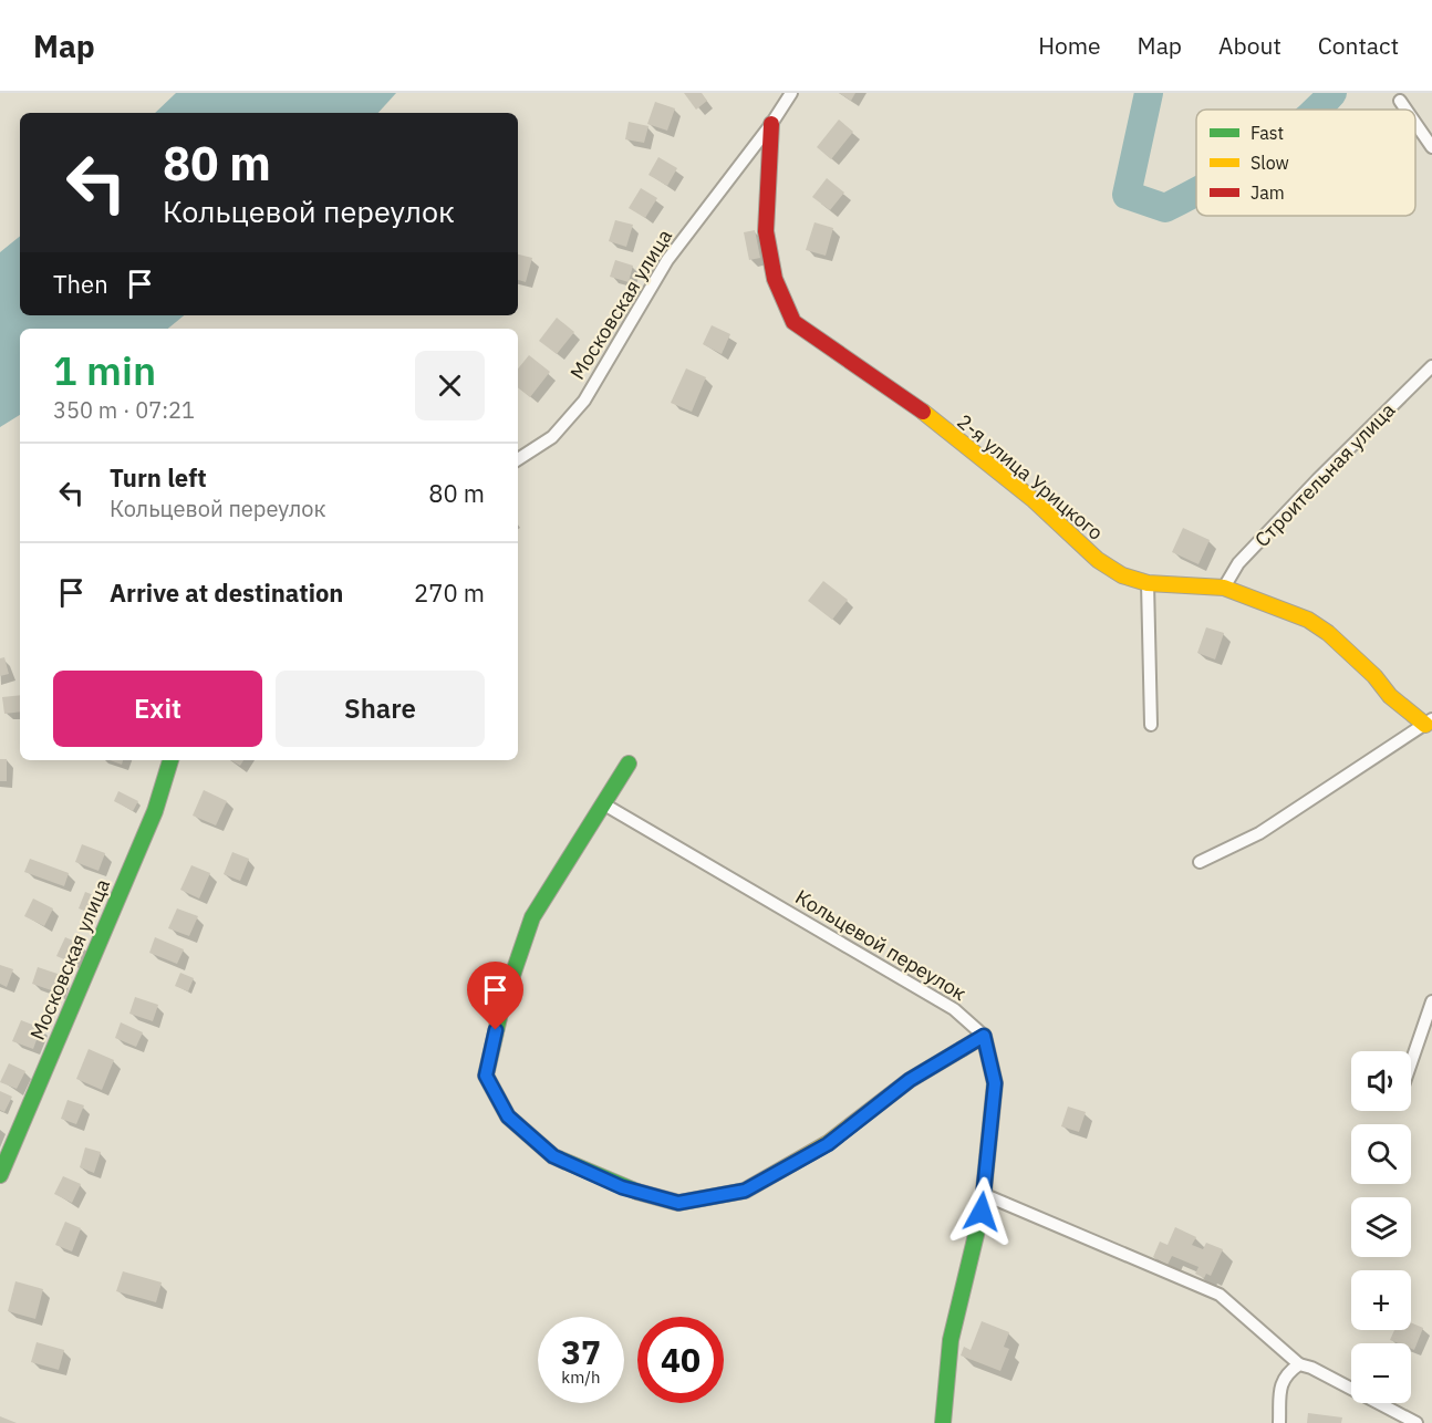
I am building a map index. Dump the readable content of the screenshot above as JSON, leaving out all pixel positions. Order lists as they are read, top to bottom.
{
  "streets": {
    "street": [
      "Московская улица",
      "Строительная улица",
      "2-я улица Урицкого",
      "Кольцевой переулок"
    ]
  },
  "crossings": [
    ["Московская улица", "2-я улица Урицкого"],
    ["Строительная улица", "2-я улица Урицкого"]
  ],
  "legend": ["Fast", "Slow", "Jam"],
  "page": {
    "header": "Map",
    "nav": [
      "Home",
      "Map",
      "About",
      "Contact"
    ],
    "turn": ["80 m", "Кольцевой переулок"],
    "then": "Then",
    "heading": ["1 min", "350 m · 07:21"],
    "list": [
      {
        "name": "Turn left",
        "note": "Кольцевой переулок",
        "value": "80 m"
      },
      {
        "name": "Arrive at destination",
        "value": "270 m"
      }
    ],
    "buttons": ["Exit", "Share"],
    "map_buttons": ["+", "−"],
    "speed": "37 km/h",
    "limit": "40"
  }
}
